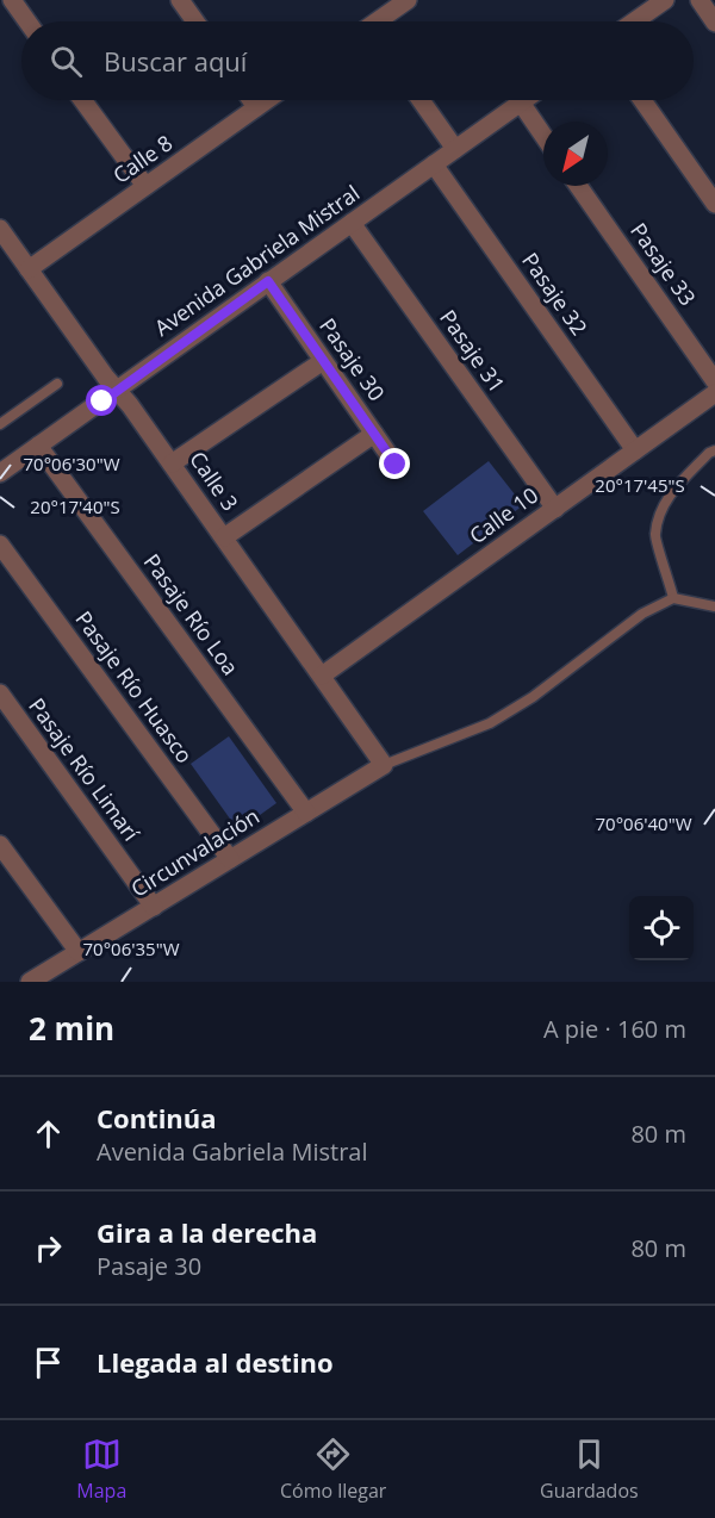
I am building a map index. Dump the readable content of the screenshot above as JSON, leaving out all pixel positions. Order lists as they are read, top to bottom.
{
  "streets": {
    "street": [
      "Calle 8",
      "Avenida Gabriela Mistral",
      "Pasaje 33",
      "Pasaje 32",
      "Pasaje 31",
      "Pasaje 30",
      "Calle 3",
      "Calle 10",
      "Pasaje Río Loa",
      "Pasaje Río Huasco",
      "Pasaje Río Limarí",
      "Circunvalación"
    ]
  },
  "crossings": [
    ["Calle 8", "Calle 3"],
    ["Avenida Gabriela Mistral", "Pasaje 32"],
    ["Avenida Gabriela Mistral", "Pasaje 31"],
    ["Avenida Gabriela Mistral", "Pasaje 30"],
    ["Avenida Gabriela Mistral", "Calle 3"],
    ["Avenida Gabriela Mistral", "Pasaje Río Loa"],
    ["Pasaje 32", "Calle 10"],
    ["Pasaje 31", "Calle 10"],
    ["Calle 3", "Calle 10"],
    ["Calle 3", "Circunvalación"],
    ["Pasaje Río Loa", "Circunvalación"],
    ["Pasaje Río Huasco", "Circunvalación"],
    ["Pasaje Río Limarí", "Circunvalación"]
  ],
  "north": "bottom left",
  "page": {
    "search": "Buscar aquí",
    "heading": ["2 min", "A pie · 160 m"],
    "list": [
      ["Continúa", "Avenida Gabriela Mistral", "80 m"],
      ["Gira a la derecha", "Pasaje 30", "80 m"],
      "Llegada al destino"
    ],
    "nav": ["Mapa", "Cómo llegar", "Guardados"]
  },
  "coordinates": [
    "70°06'30\"W",
    "20°17'45\"S",
    "20°17'40\"S",
    "70°06'40\"W",
    "70°06'35\"W"
  ]
}
